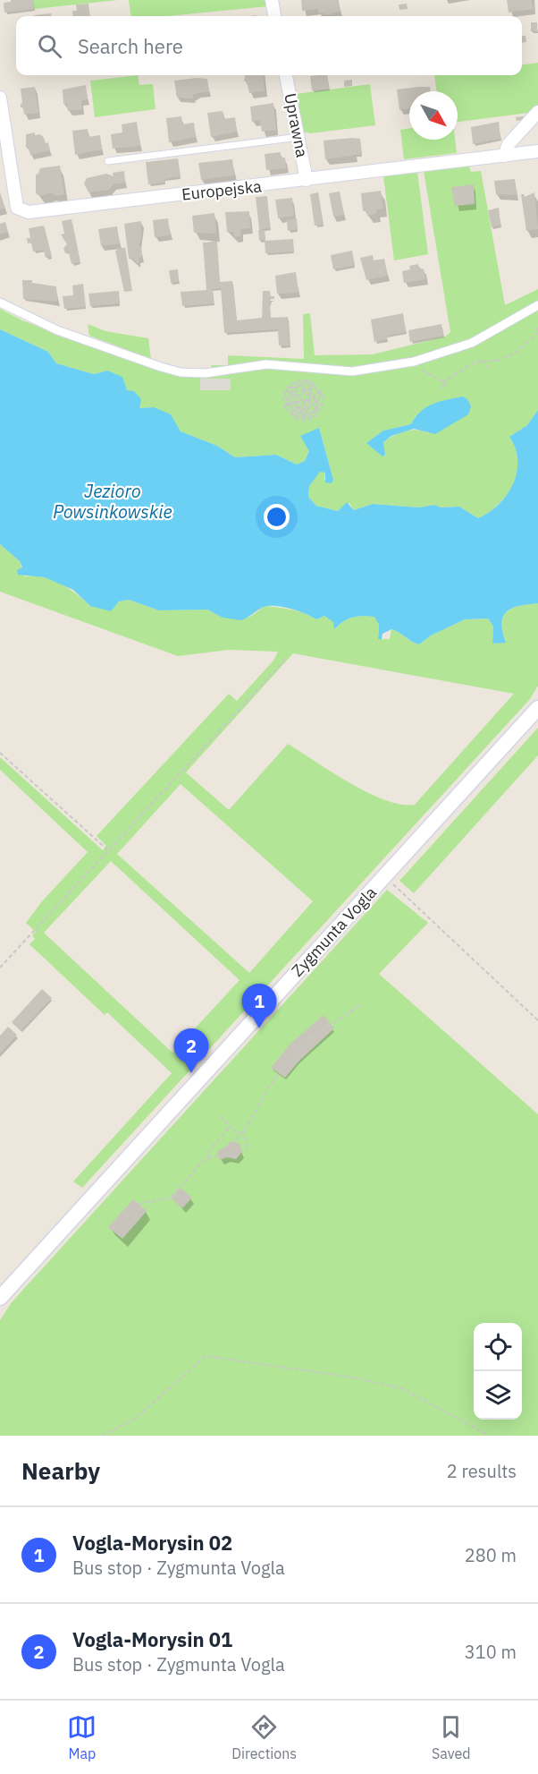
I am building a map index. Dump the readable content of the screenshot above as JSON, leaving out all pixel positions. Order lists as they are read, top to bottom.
{
  "streets": {
    "street": ["Uprawna", "Europejska", "Zygmunta Vogla"]
  },
  "crossings": [
    ["Uprawna", "Europejska"]
  ],
  "water": ["Jezioro Powsinkowskie"],
  "north": "bottom right",
  "page": {
    "search": "Search here",
    "pins": ["1", "2"],
    "heading": ["Nearby", "2 results"],
    "list": [
      {
        "mark": "1",
        "name": "Vogla-Morysin 02",
        "note": "Bus stop · Zygmunta Vogla",
        "value": "280 m"
      },
      {
        "mark": "2",
        "name": "Vogla-Morysin 01",
        "note": "Bus stop · Zygmunta Vogla",
        "value": "310 m"
      }
    ],
    "nav": ["Map", "Directions", "Saved"]
  }
}
